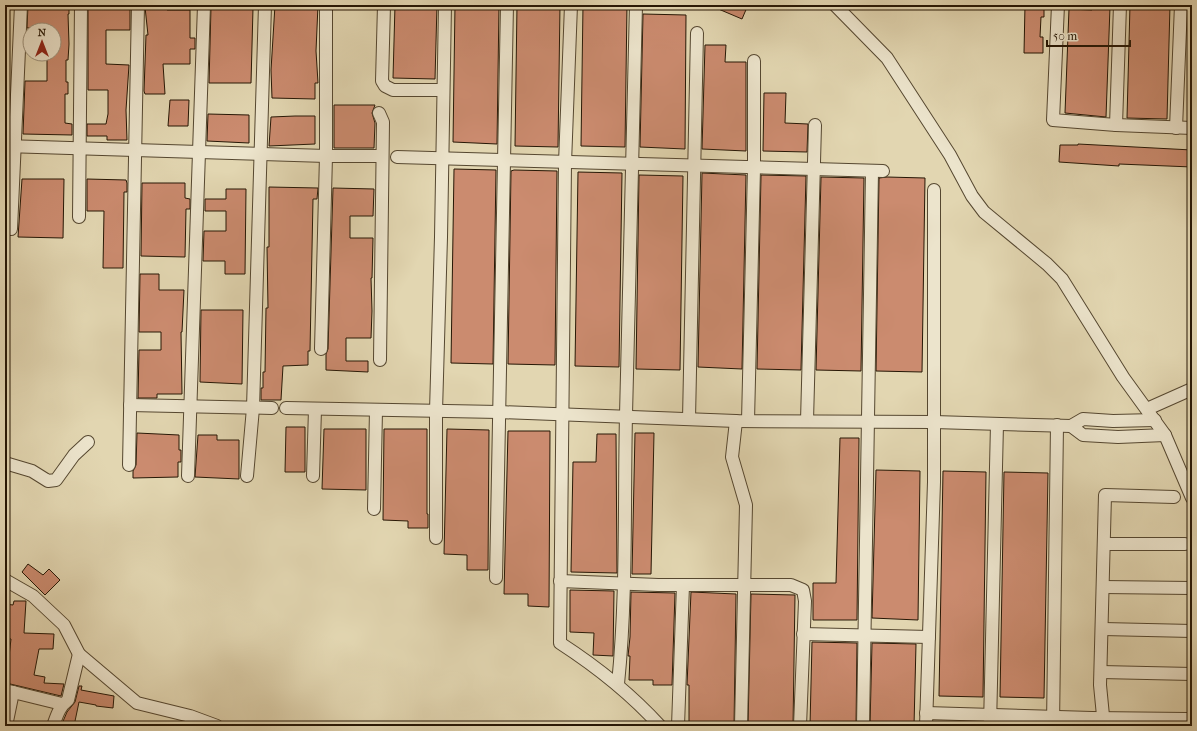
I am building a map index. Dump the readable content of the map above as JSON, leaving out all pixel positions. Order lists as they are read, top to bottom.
{
  "scale_bar": "50 m",
  "north": "top"
}
